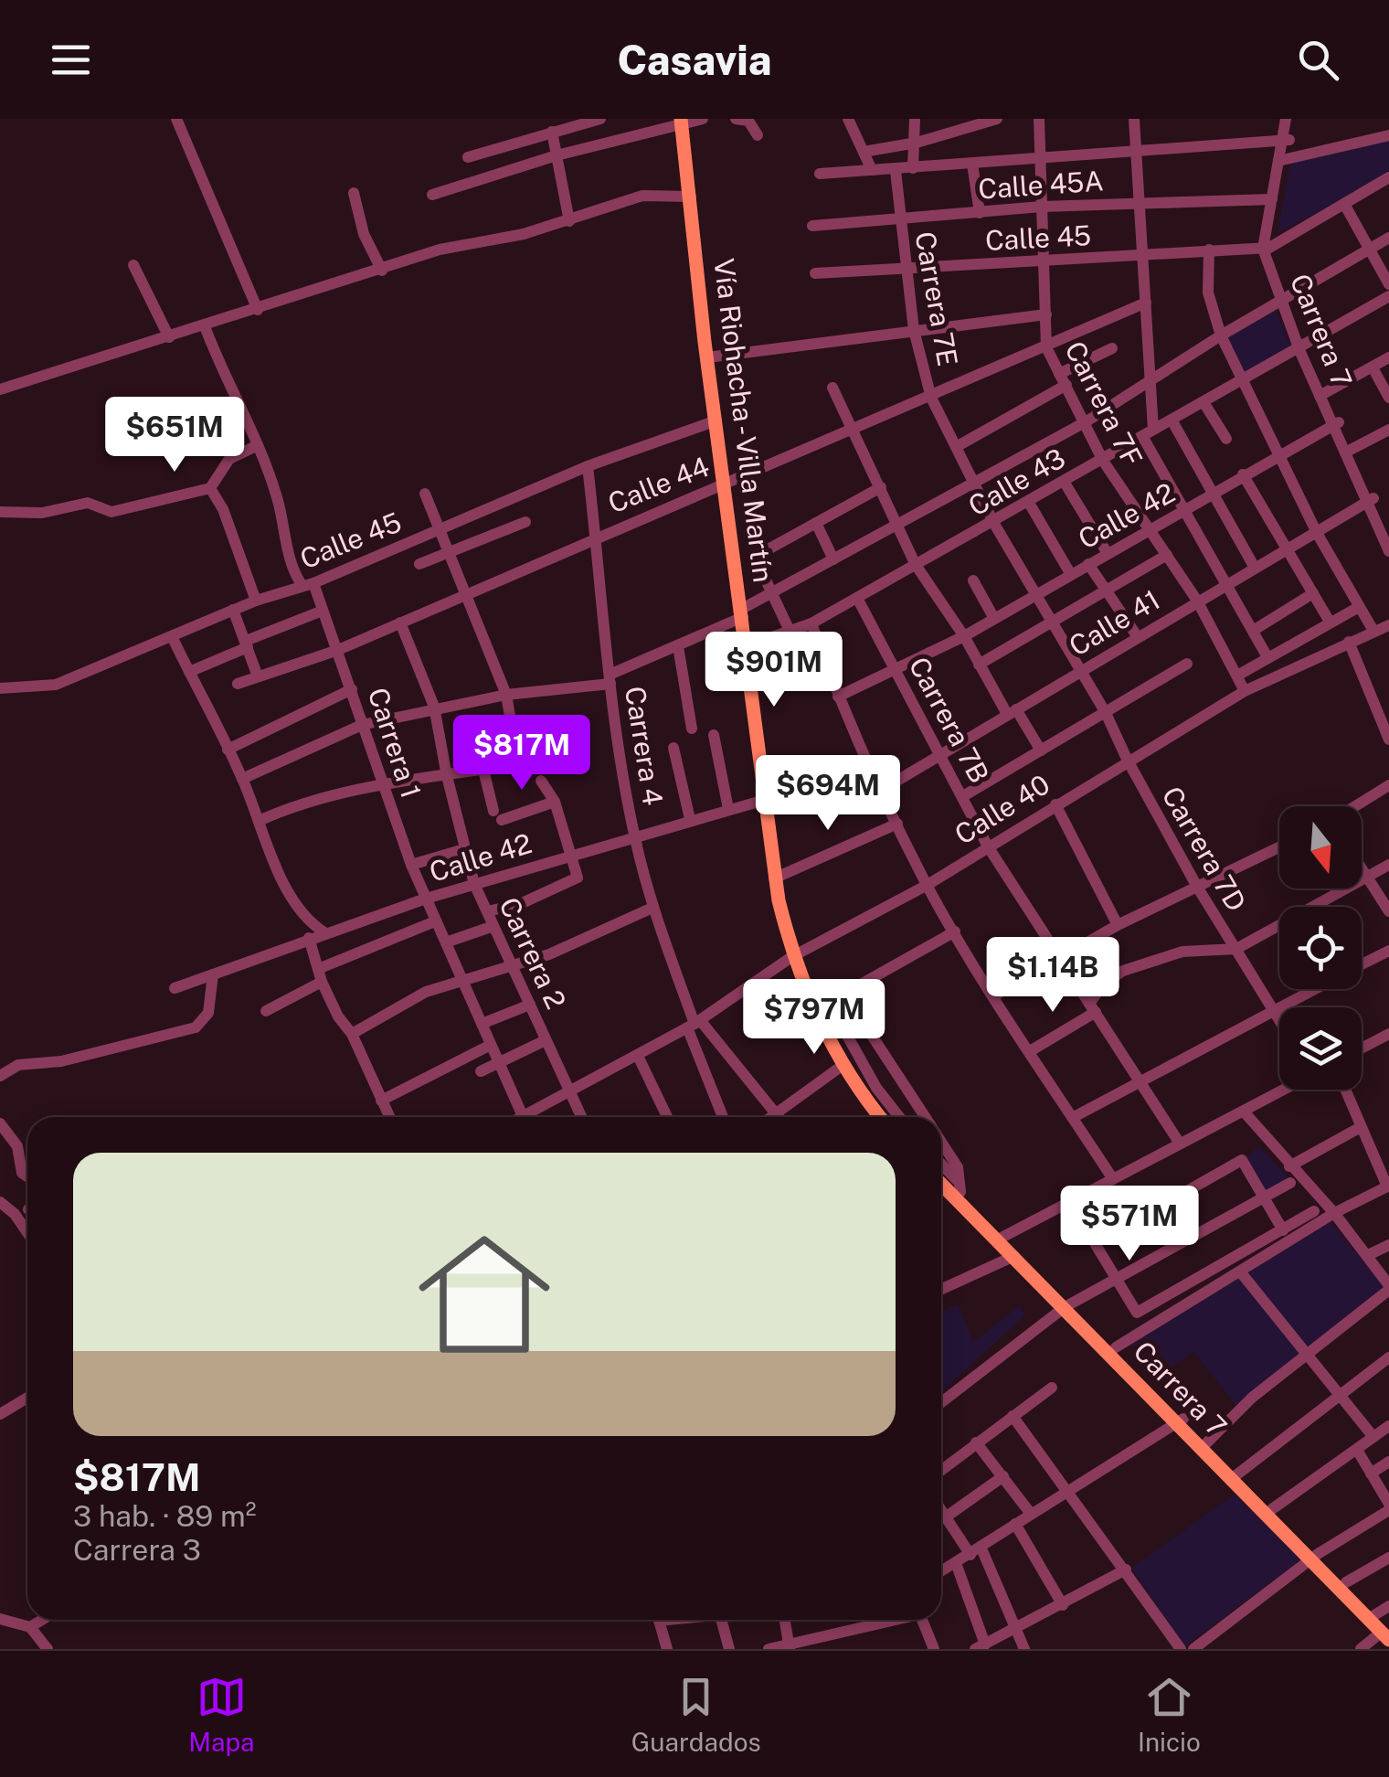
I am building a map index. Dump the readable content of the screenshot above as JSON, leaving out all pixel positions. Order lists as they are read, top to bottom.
{
  "streets": {
    "main road": ["Carrera 7", "Vía Riohacha - Villa Martín"],
    "street": [
      "Calle 45A",
      "Calle 45",
      "Carrera 7E",
      "Carrera 7F",
      "Calle 43",
      "Calle 44",
      "Calle 42",
      "Calle 41",
      "Carrera 7B",
      "Carrera 1",
      "Carrera 4",
      "Calle 40",
      "Carrera 7D",
      "Carrera 2"
    ]
  },
  "crossings": [
    ["Calle 45A", "Carrera 7E"],
    ["Calle 45A", "Carrera 7"],
    ["Calle 45A", "Carrera 7F"],
    ["Calle 45", "Carrera 7E"],
    ["Calle 45", "Carrera 7"],
    ["Calle 45", "Carrera 7F"],
    ["Calle 45", "Vía Riohacha - Villa Martín"],
    ["Calle 45", "Carrera 1"],
    ["Calle 45", "Carrera 4"],
    ["Carrera 7E", "Calle 43"],
    ["Carrera 7E", "Calle 44"],
    ["Carrera 7E", "Calle 42"],
    ["Carrera 7E", "Calle 41"],
    ["Carrera 7E", "Carrera 7D"],
    ["Carrera 7", "Calle 43"],
    ["Carrera 7", "Calle 42"],
    ["Carrera 7", "Calle 41"],
    ["Carrera 7F", "Calle 43"],
    ["Carrera 7F", "Calle 44"],
    ["Carrera 7F", "Calle 42"],
    ["Carrera 7F", "Calle 41"],
    ["Carrera 7F", "Calle 40"],
    ["Vía Riohacha - Villa Martín", "Calle 43"],
    ["Vía Riohacha - Villa Martín", "Calle 44"],
    ["Vía Riohacha - Villa Martín", "Calle 42"],
    ["Vía Riohacha - Villa Martín", "Calle 40"],
    ["Calle 43", "Carrera 7B"],
    ["Calle 43", "Carrera 1"],
    ["Calle 43", "Carrera 4"],
    ["Calle 43", "Carrera 2"],
    ["Calle 44", "Carrera 1"],
    ["Calle 44", "Carrera 4"],
    ["Calle 44", "Carrera 2"],
    ["Calle 42", "Carrera 7B"],
    ["Calle 42", "Carrera 1"],
    ["Calle 42", "Carrera 4"],
    ["Calle 42", "Carrera 2"],
    ["Calle 41", "Carrera 7B"],
    ["Calle 41", "Carrera 7D"],
    ["Carrera 7B", "Calle 40"],
    ["Carrera 1", "Calle 40"],
    ["Carrera 4", "Calle 40"],
    ["Calle 40", "Carrera 7D"],
    ["Calle 40", "Carrera 2"]
  ],
  "north": "bottom",
  "page": {
    "header": "Casavia",
    "price": [
      "$651M",
      "$901M",
      "$817M",
      "$694M",
      "$1.14B",
      "$797M",
      "$571M"
    ],
    "list": [
      {
        "name": "$817M",
        "note": "3 hab. · 89 m² · Carrera 3"
      }
    ],
    "tabs": ["Mapa", "Guardados", "Inicio"]
  }
}
